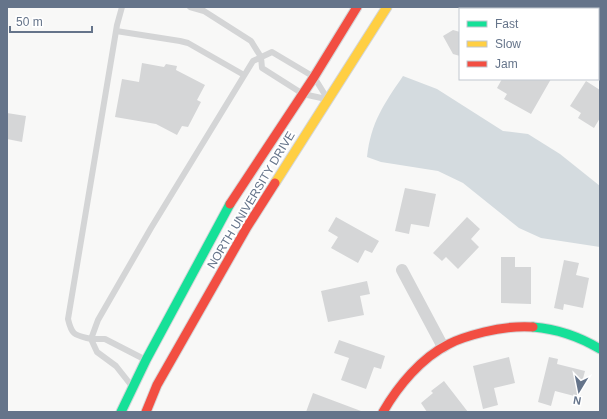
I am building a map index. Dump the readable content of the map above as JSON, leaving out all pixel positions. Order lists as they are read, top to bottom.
{
  "streets": {
    "main road": ["NORTH UNIVERSITY DRIVE"]
  },
  "legend": ["Fast", "Slow", "Jam"],
  "scale_bar": "50 m",
  "north": "bottom"
}
